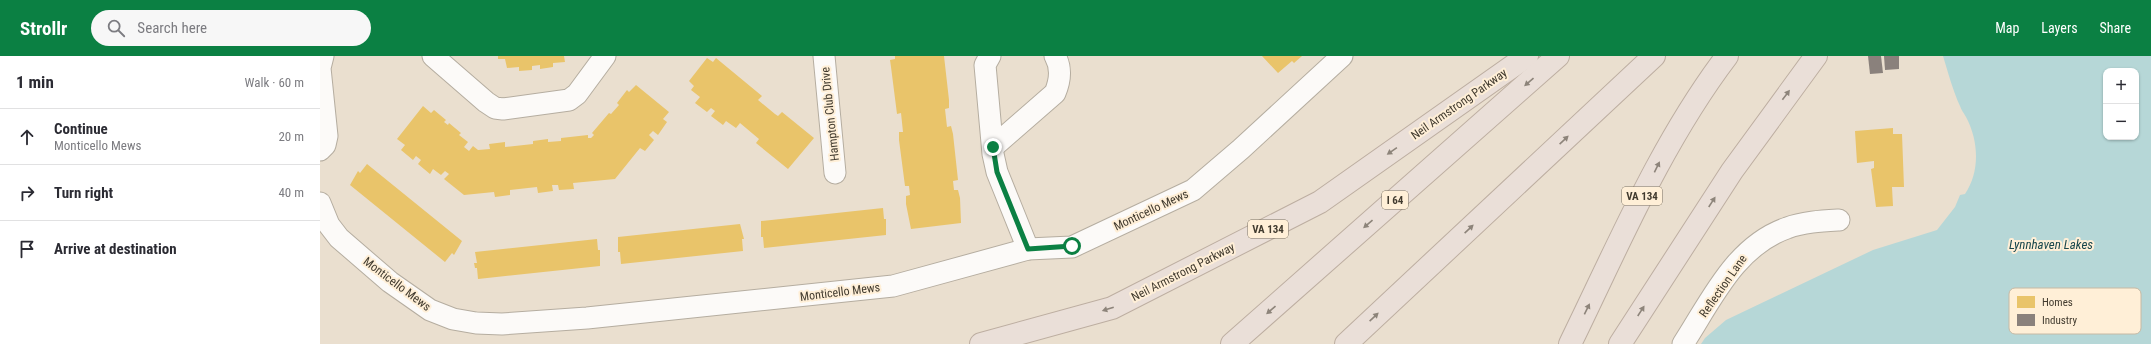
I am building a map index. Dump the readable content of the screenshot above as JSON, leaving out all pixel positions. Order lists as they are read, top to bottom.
{
  "streets": {
    "highway": ["Neil Armstrong Parkway", "VA 134", "I 64"],
    "street": ["Hampton Club Drive", "Monticello Mews", "Reflection Lane"]
  },
  "water": ["Lynnhaven Lakes"],
  "legend": ["Homes", "Industry"],
  "page": {
    "header": "Strollr",
    "search": "Search here",
    "nav": ["Map", "Layers", "Share"],
    "heading": ["1 min", "Walk · 60 m"],
    "map_buttons": ["+", "−"],
    "list": [
      ["Continue", "Monticello Mews", "20 m"],
      ["Turn right", "40 m"],
      "Arrive at destination"
    ]
  }
}
